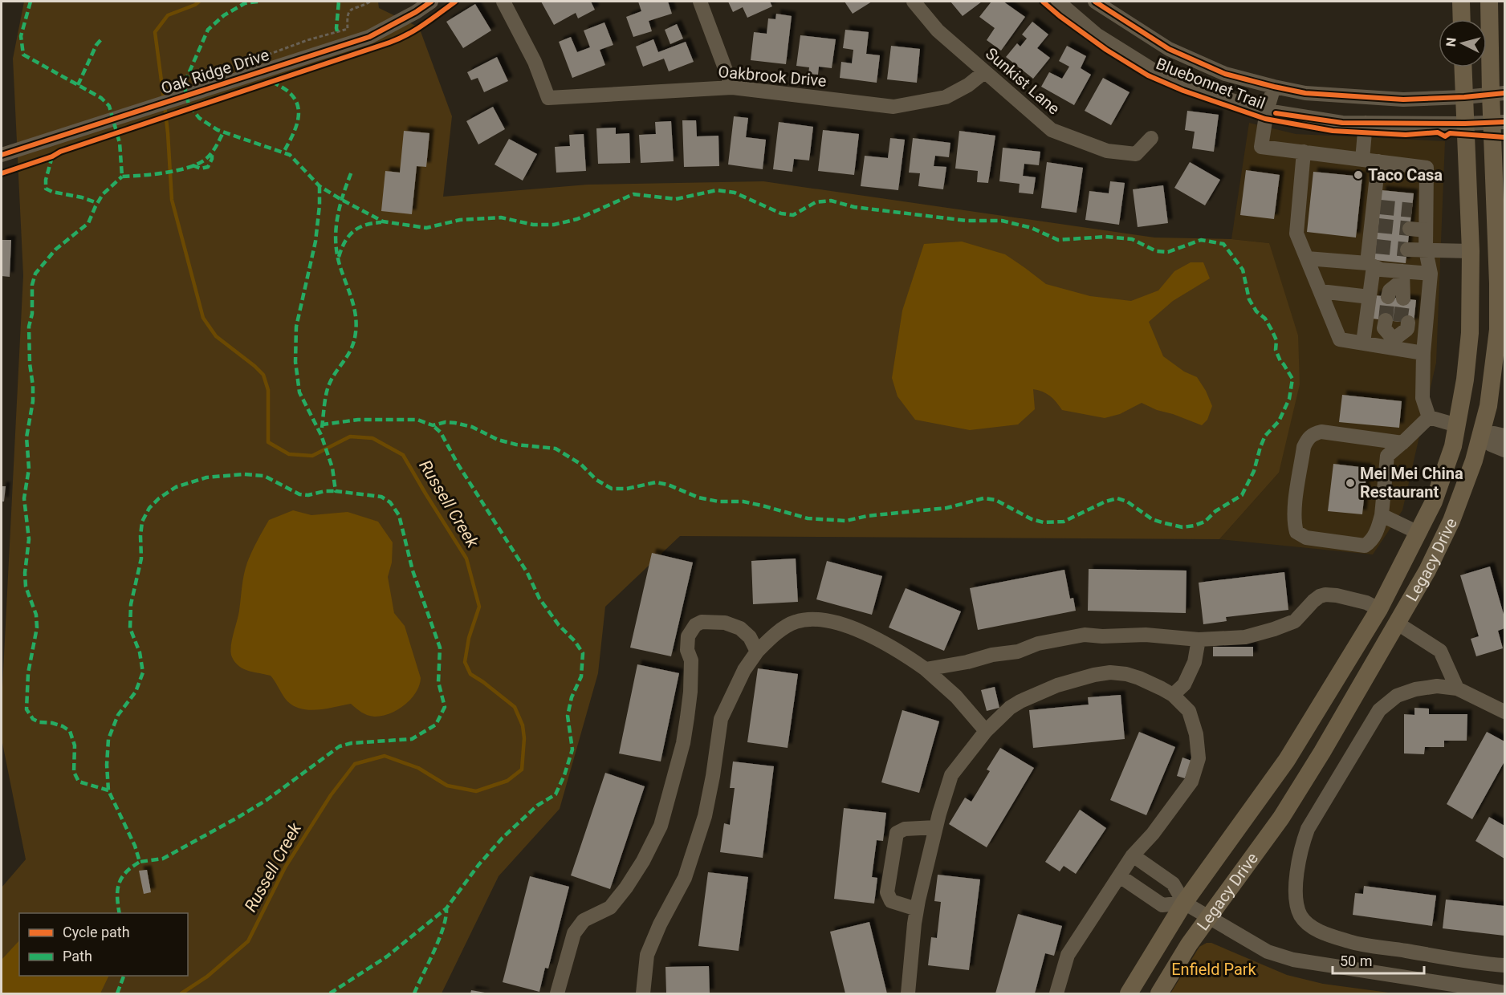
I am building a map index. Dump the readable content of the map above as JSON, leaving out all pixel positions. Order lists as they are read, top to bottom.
{
  "streets": {
    "main road": ["Legacy Drive"],
    "street": ["Oak Ridge Drive", "Oakbrook Drive", "Sunkist Lane"],
    "cycle path": ["Bluebonnet Trail"]
  },
  "crossings": [
    ["Oakbrook Drive", "Sunkist Lane"]
  ],
  "water": ["Russell Creek"],
  "parks": ["Enfield Park"],
  "places": ["Taco Casa", "Mei Mei China Restaurant"],
  "legend": ["Cycle path", "Path"],
  "scale_bar": "50 m",
  "north": "left"
}
